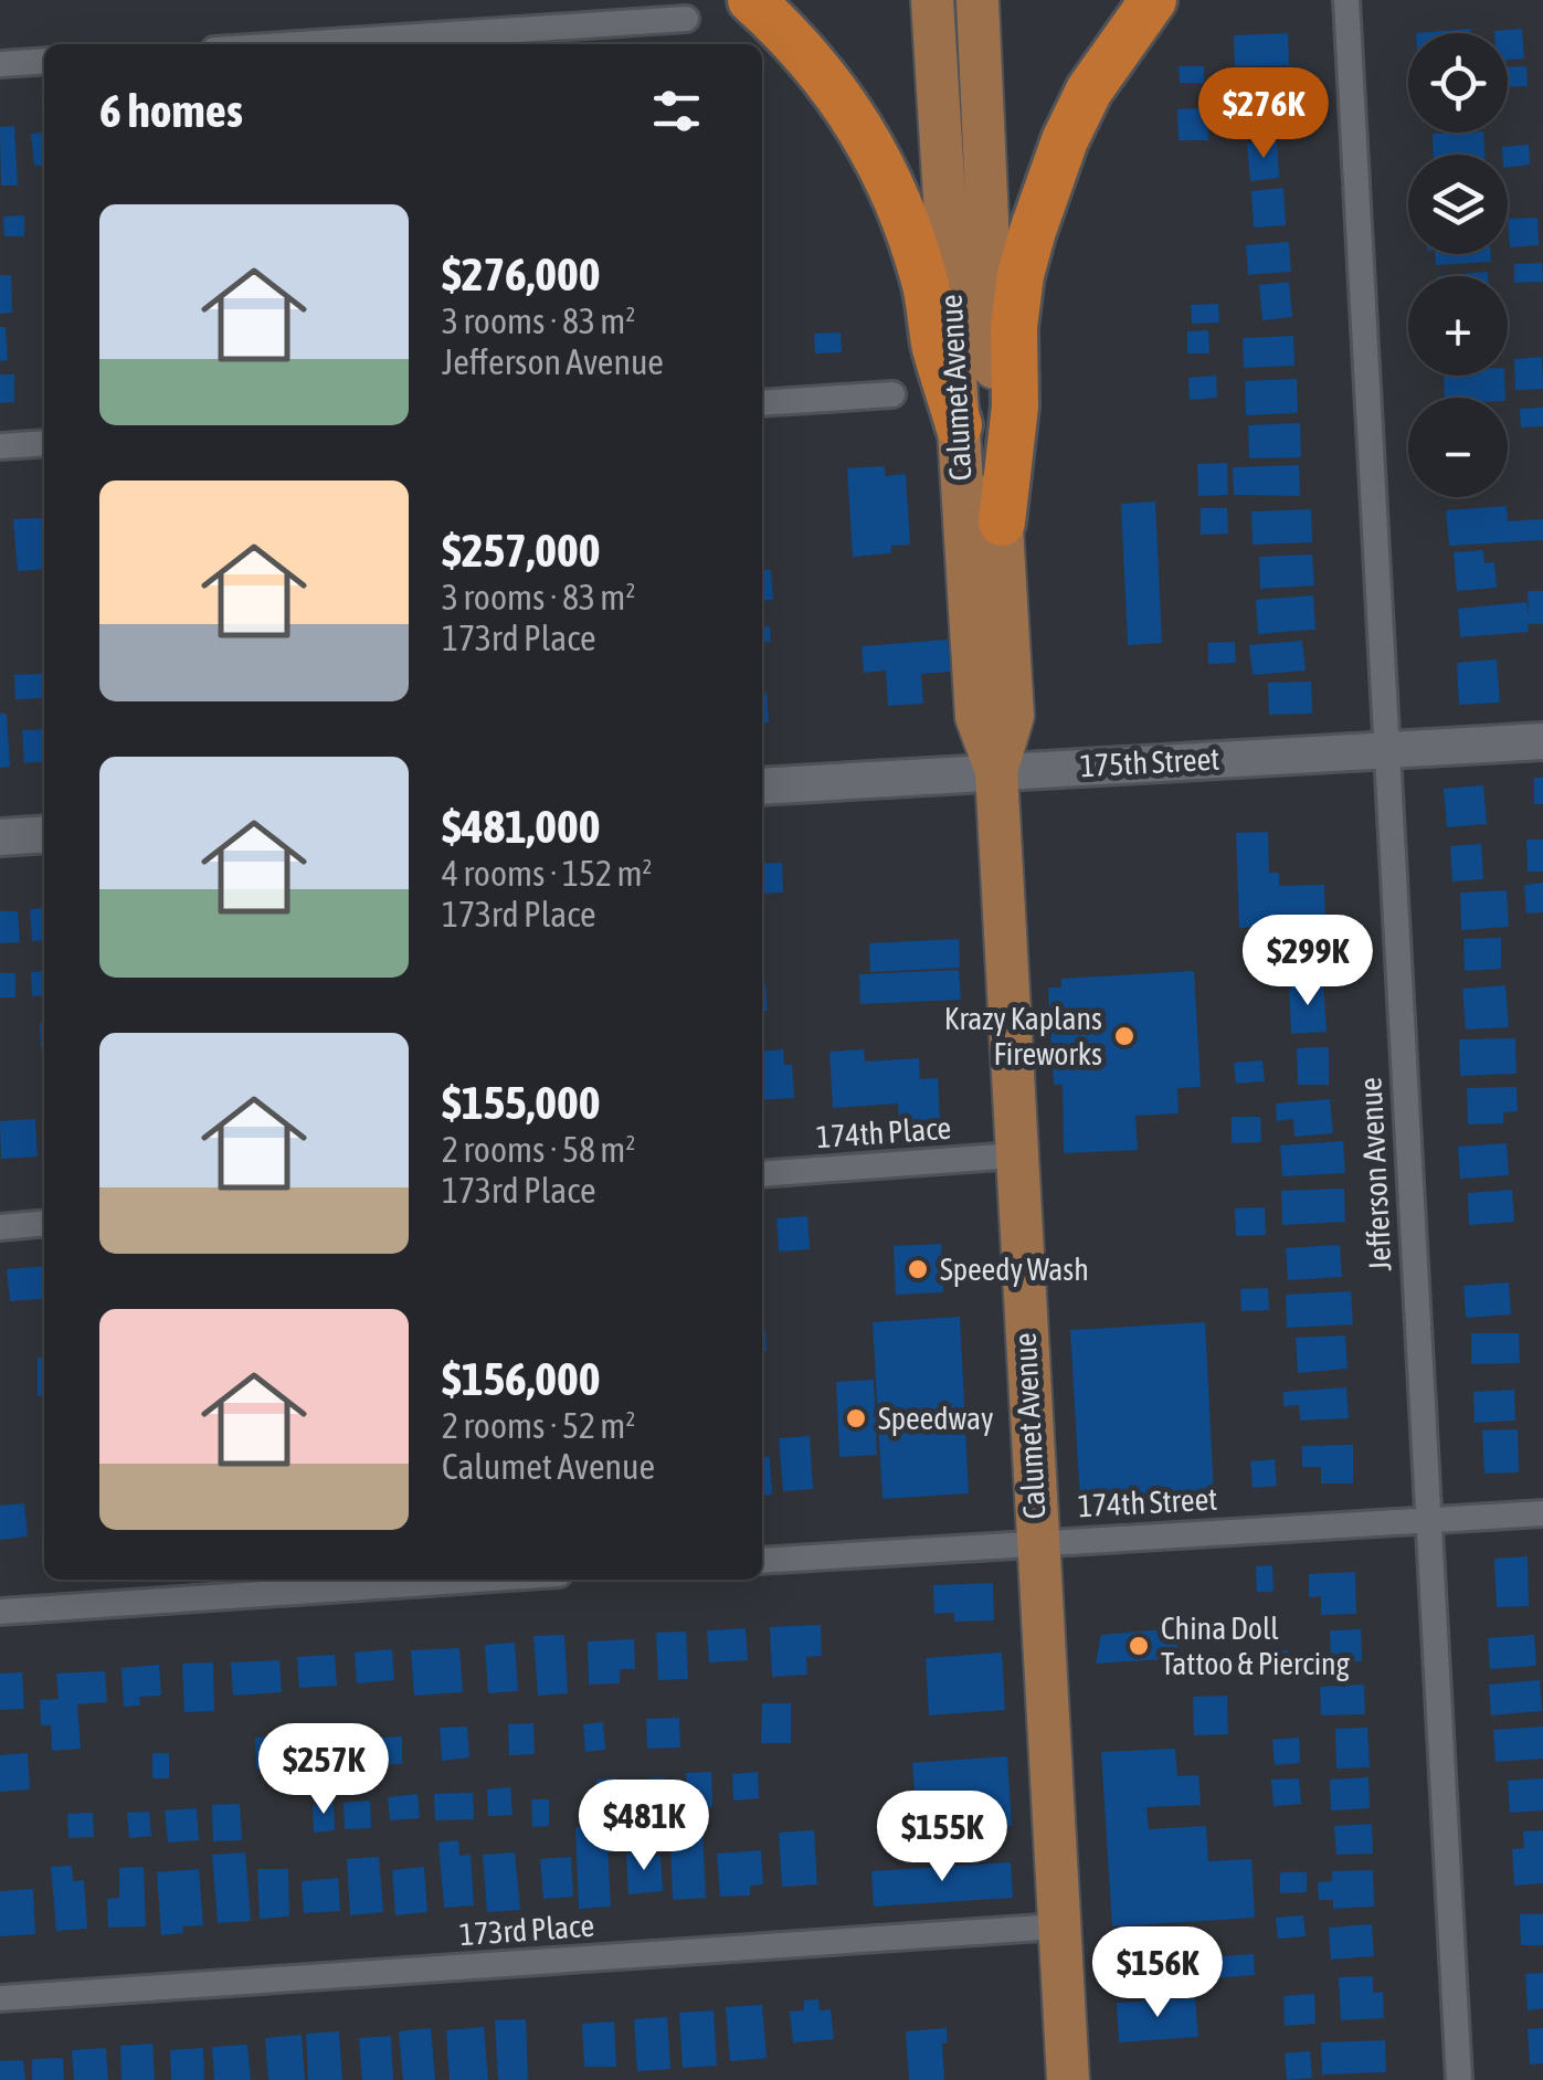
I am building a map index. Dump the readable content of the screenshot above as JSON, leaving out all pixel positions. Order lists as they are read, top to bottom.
{
  "streets": {
    "main road": ["Calumet Avenue"],
    "street": [
      "175th Street",
      "174th Place",
      "Jefferson Avenue",
      "174th Street",
      "173rd Place"
    ]
  },
  "crossings": [
    ["Calumet Avenue", "175th Street"],
    ["Calumet Avenue", "174th Place"],
    ["Calumet Avenue", "174th Street"],
    ["Calumet Avenue", "173rd Place"],
    ["175th Street", "Jefferson Avenue"],
    ["Jefferson Avenue", "174th Street"]
  ],
  "places": [
    "Krazy Kaplans Fireworks",
    "Speedy Wash",
    "Speedway",
    "China Doll Tattoo & Piercing"
  ],
  "page": {
    "map_buttons": ["+", "−"],
    "heading": "6 homes",
    "price": [
      "$276K",
      "$299K",
      "$257K",
      "$481K",
      "$155K",
      "$156K"
    ],
    "list": [
      {
        "name": "$276,000",
        "note": "3 rooms · 83 m² · Jefferson Avenue"
      },
      {
        "name": "$257,000",
        "note": "3 rooms · 83 m² · 173rd Place"
      },
      {
        "name": "$481,000",
        "note": "4 rooms · 152 m² · 173rd Place"
      },
      {
        "name": "$155,000",
        "note": "2 rooms · 58 m² · 173rd Place"
      },
      {
        "name": "$156,000",
        "note": "2 rooms · 52 m² · Calumet Avenue"
      }
    ]
  }
}
